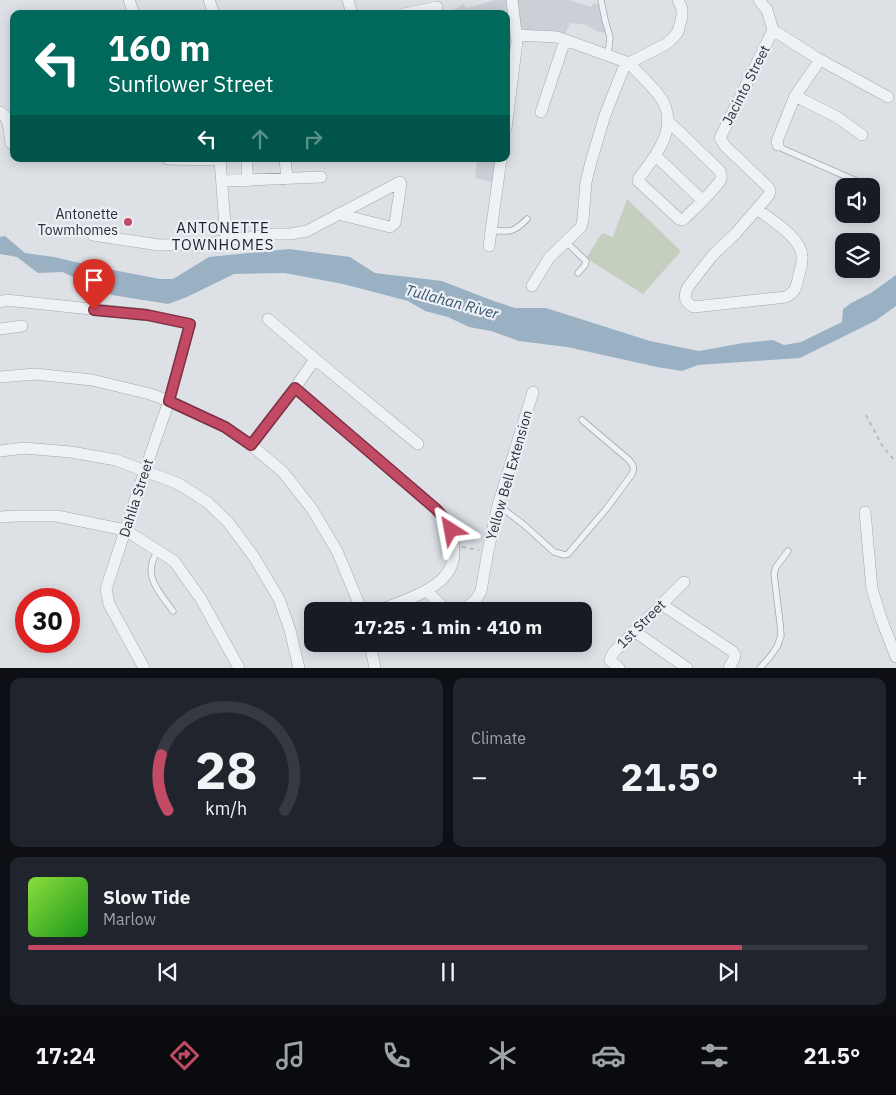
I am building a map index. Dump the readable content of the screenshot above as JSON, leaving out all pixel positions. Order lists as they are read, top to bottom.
{
  "streets": {
    "street": [
      "Jacinto Street",
      "Yellow Bell Extension",
      "Dahlia Street",
      "1st Street"
    ]
  },
  "districts": ["ANTONETTE TOWNHOMES"],
  "water": ["Tullahan River"],
  "places": ["Antonette Towmhomes"],
  "page": {
    "turn": ["160 m", "Sunflower Street"],
    "limit": "30",
    "trip": "17:25 · 1 min · 410 m",
    "tile": "Climate",
    "heat": ["−", "21.5°", "+"],
    "song": ["Slow Tide", "Marlow"],
    "tabs": ["17:24", "21.5°"],
    "gauge": ["28", "km/h"]
  }
}
